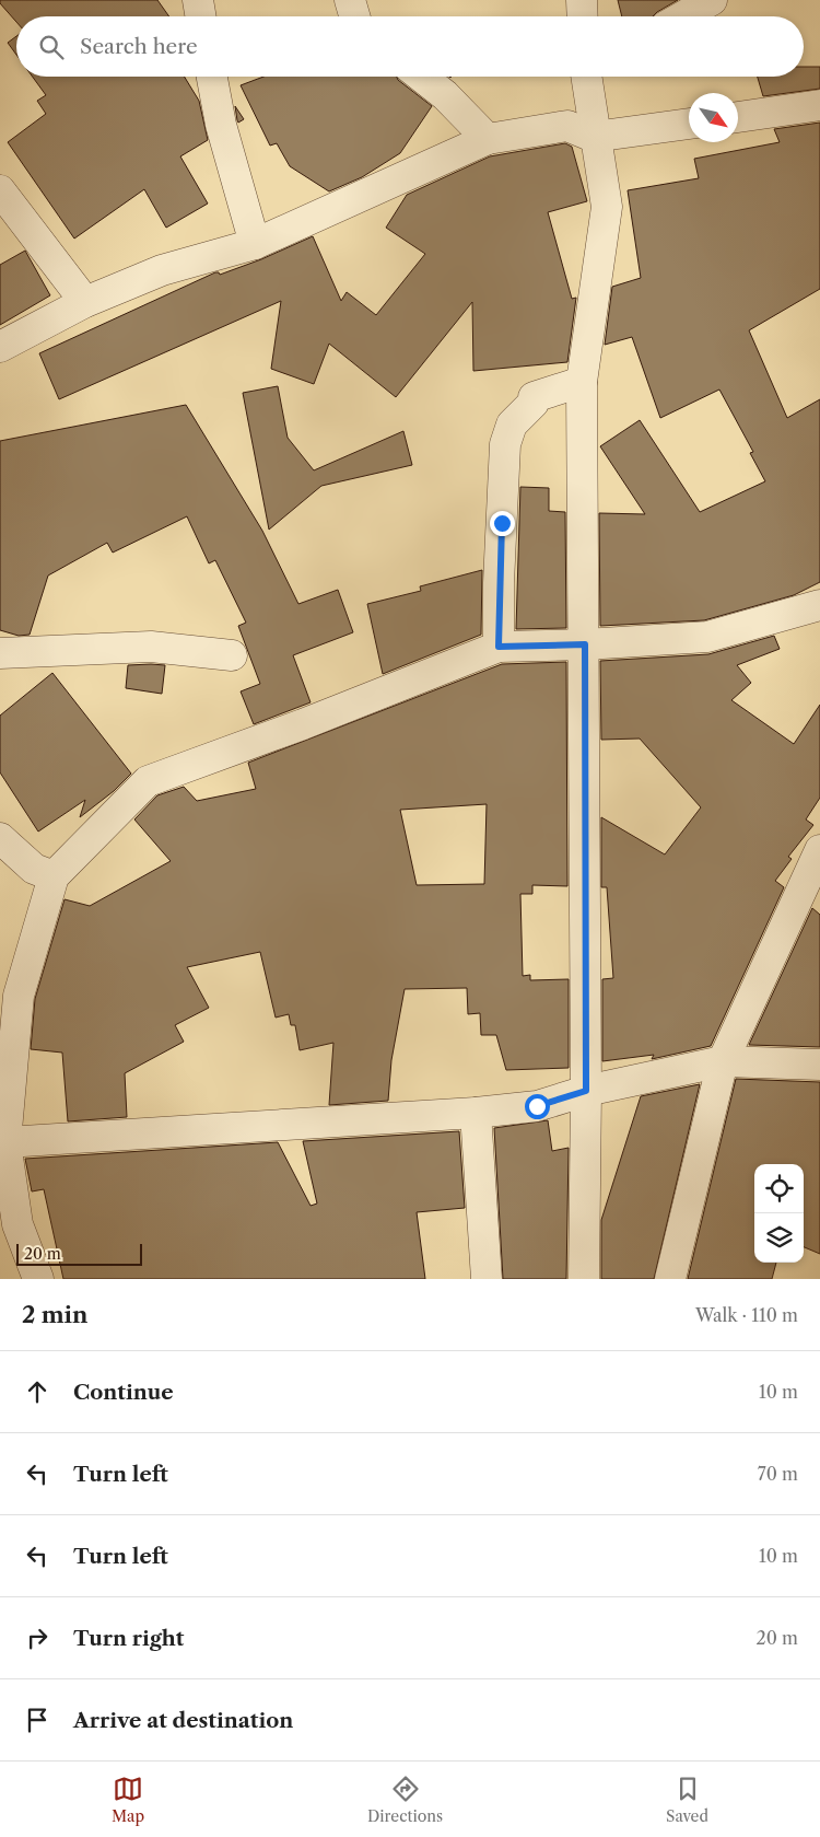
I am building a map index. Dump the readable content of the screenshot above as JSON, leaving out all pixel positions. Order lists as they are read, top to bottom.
{
  "scale_bar": "20 m",
  "north": "bottom right",
  "page": {
    "search": "Search here",
    "scale": "20 m",
    "heading": ["2 min", "Walk · 110 m"],
    "list": [
      ["Continue", "10 m"],
      ["Turn left", "70 m"],
      ["Turn left", "10 m"],
      ["Turn right", "20 m"],
      "Arrive at destination"
    ],
    "nav": ["Map", "Directions", "Saved"]
  }
}
